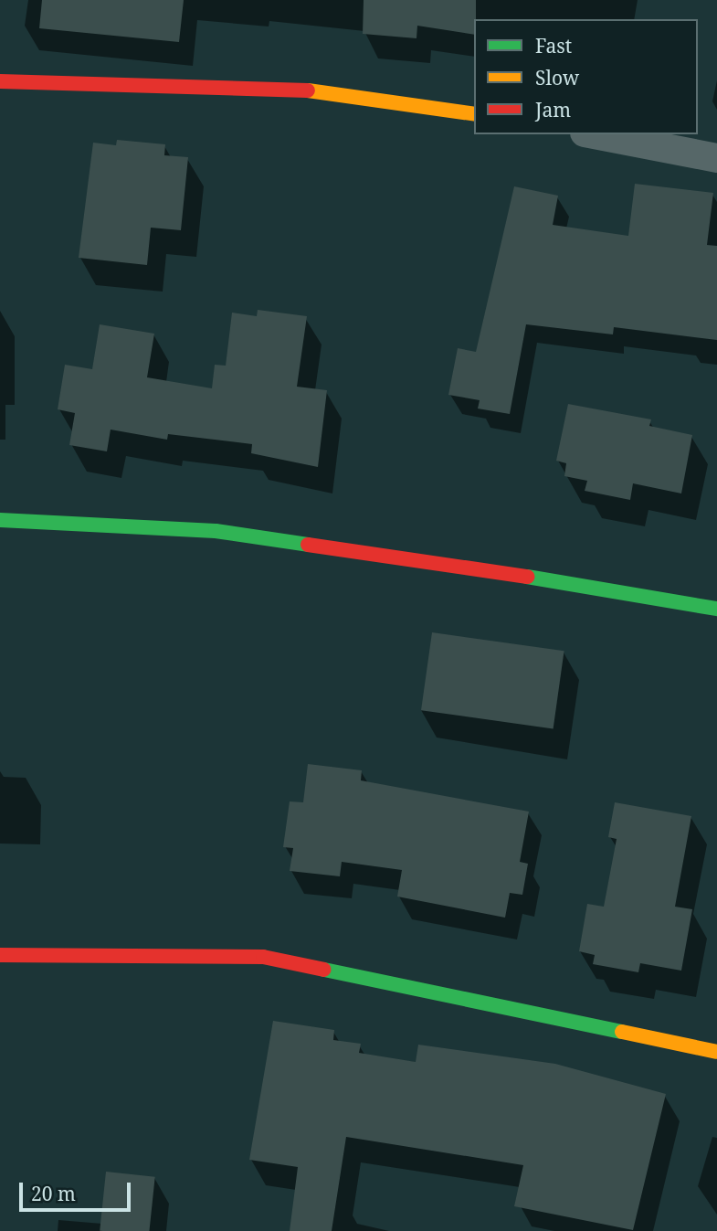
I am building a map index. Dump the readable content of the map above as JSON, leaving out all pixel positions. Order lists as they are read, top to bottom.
{
  "legend": ["Fast", "Slow", "Jam"],
  "scale_bar": "20 m"
}
